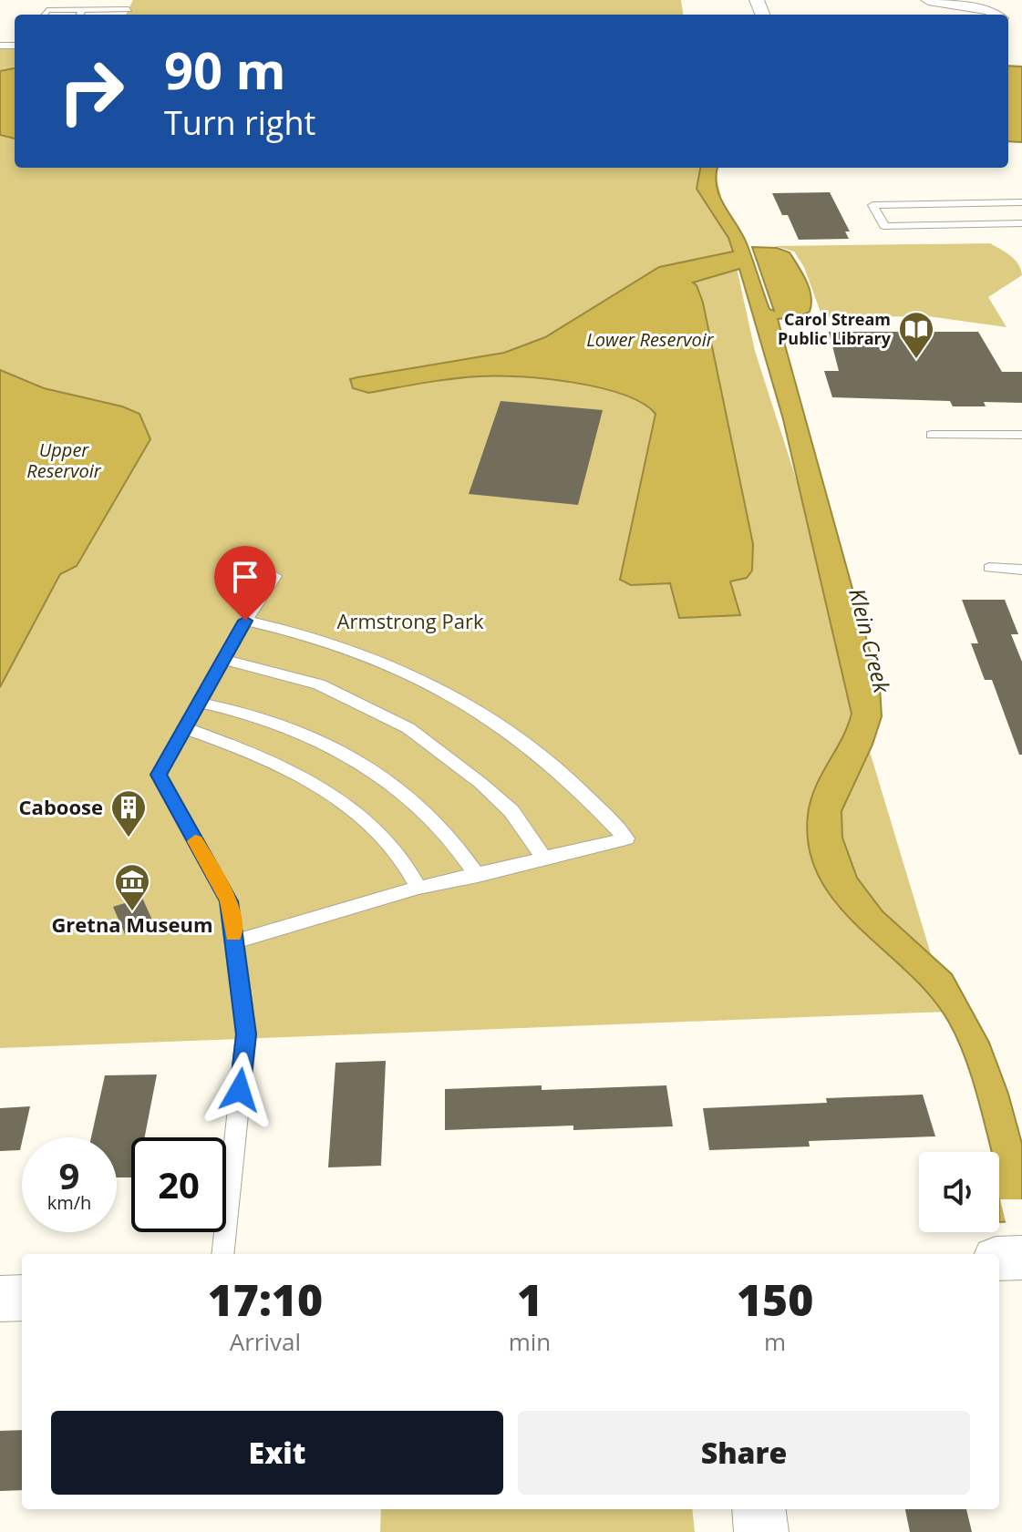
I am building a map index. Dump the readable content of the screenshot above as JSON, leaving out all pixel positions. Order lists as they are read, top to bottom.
{
  "water": ["Lower Reservoir", "Upper Reservoir", "Klein Creek"],
  "parks": ["Armstrong Park"],
  "places": {
    "library": ["Carol Stream Public Library"],
    "building": ["Caboose"],
    "museum": ["Gretna Museum"]
  },
  "page": {
    "turn": ["90 m", "Turn right"],
    "speed": "9 km/h",
    "limit": "20",
    "eta": [
      "17:10",
      "Arrival",
      "1",
      "min",
      "150",
      "m"
    ],
    "buttons": ["Exit", "Share"]
  }
}
